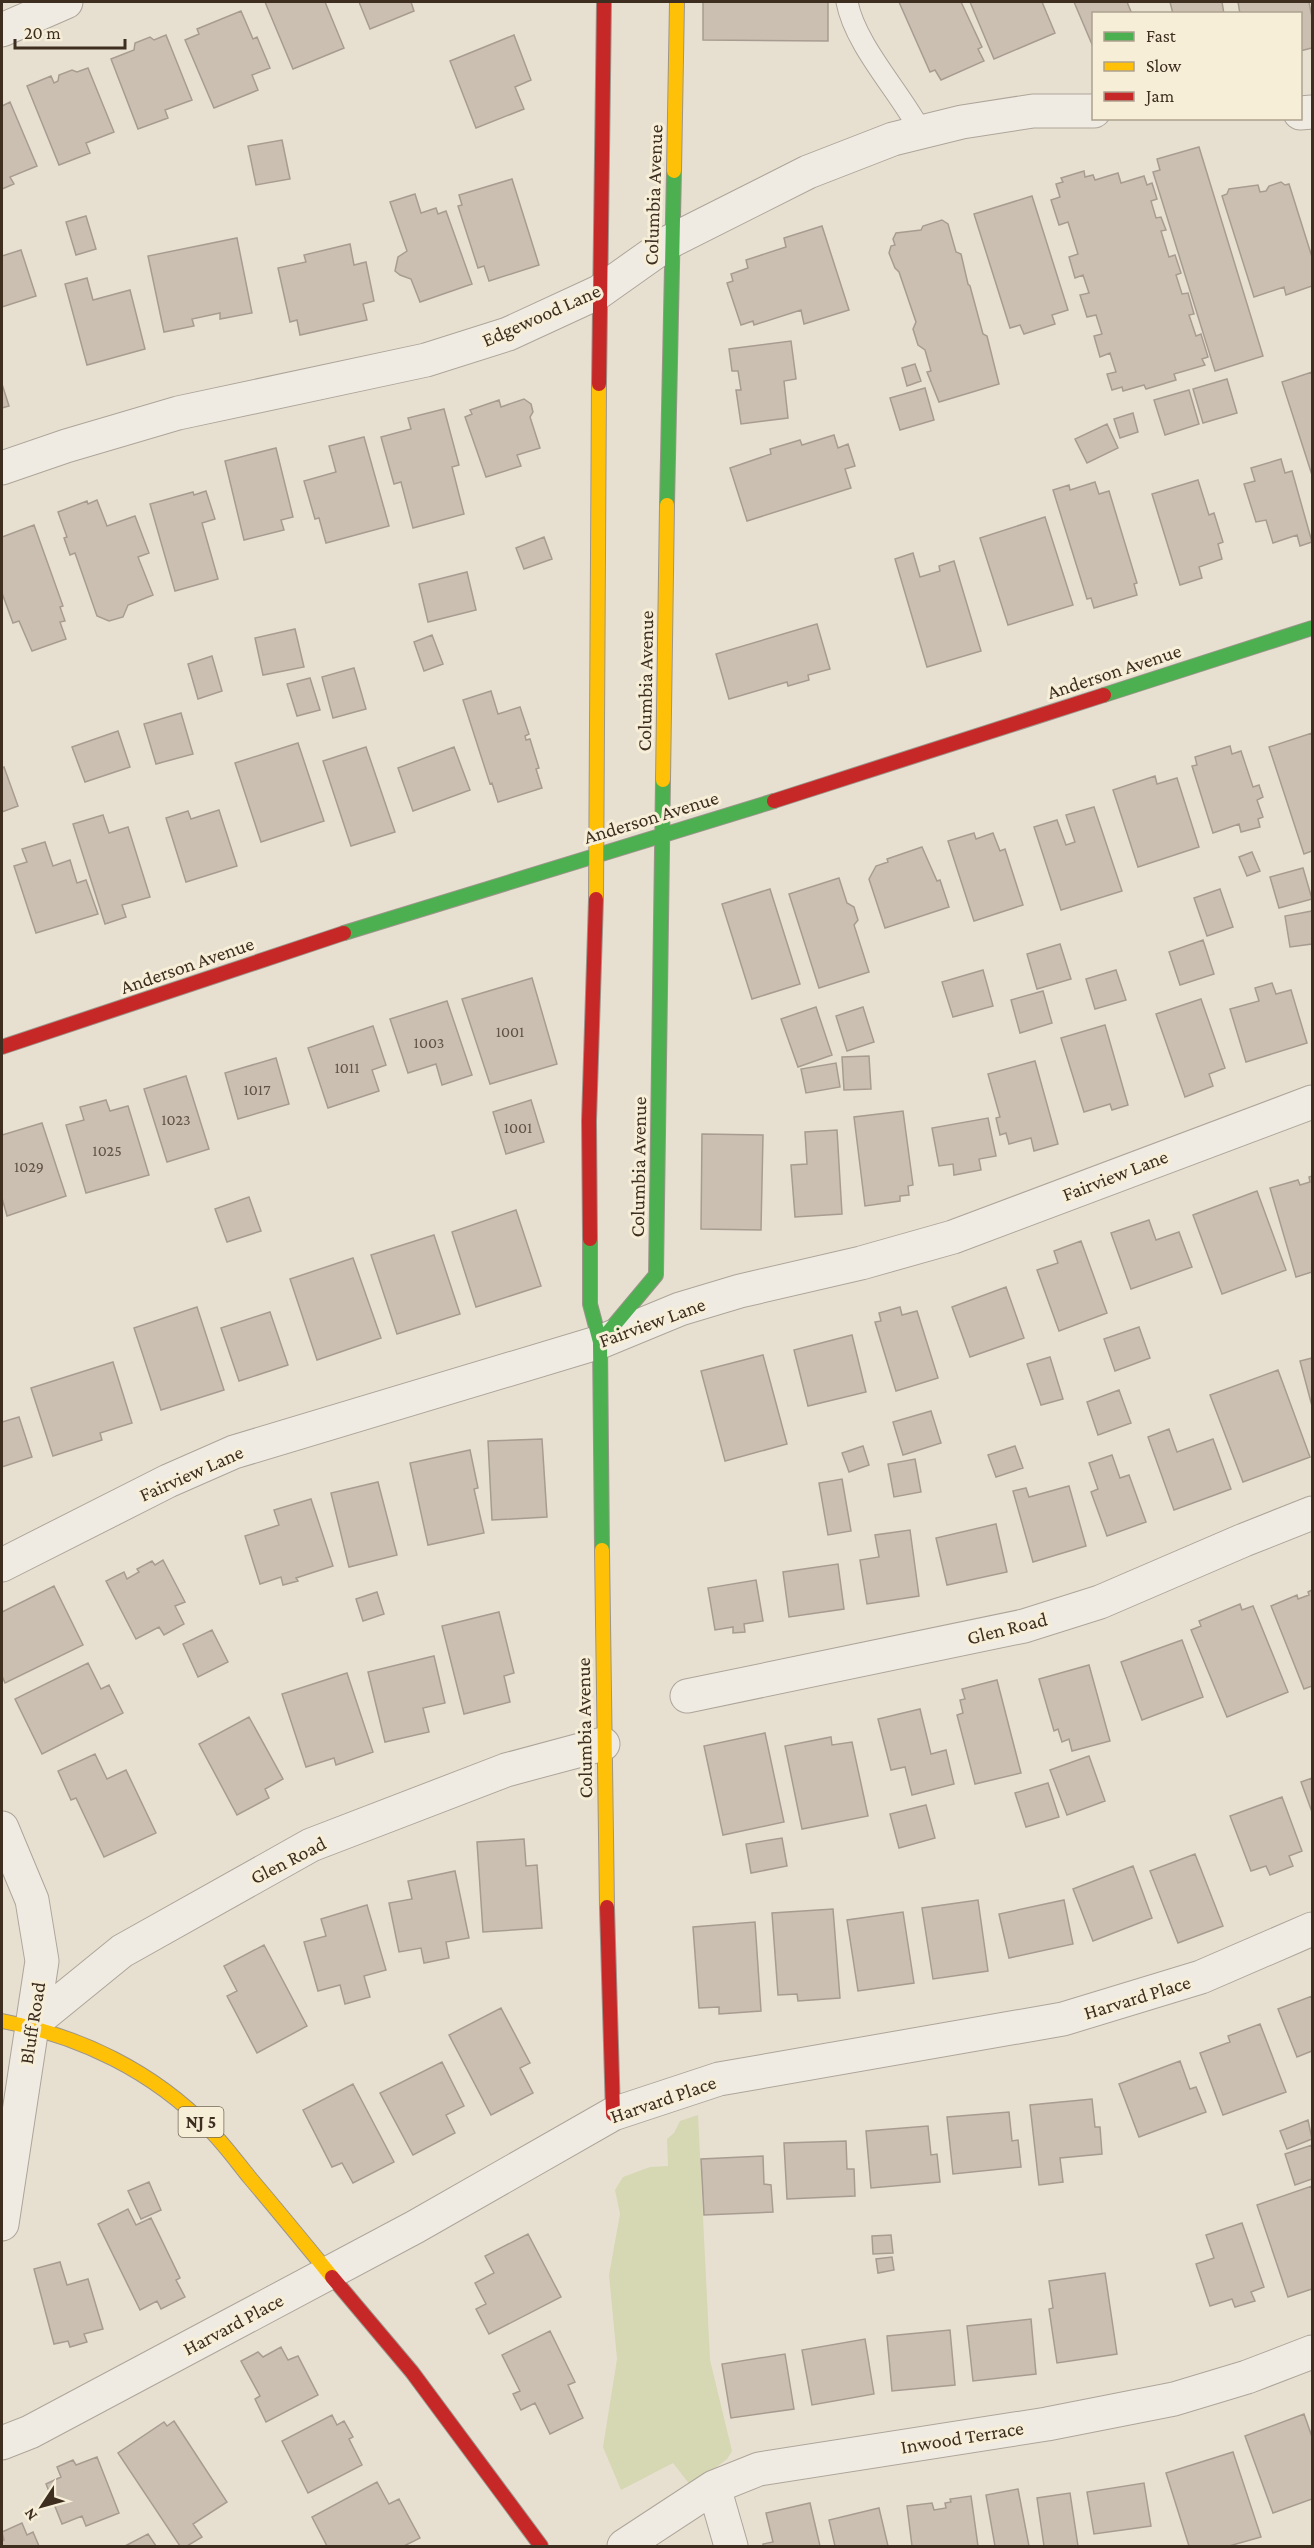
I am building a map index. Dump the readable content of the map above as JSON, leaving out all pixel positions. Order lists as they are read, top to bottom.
{
  "streets": {
    "street": [
      "Columbia Avenue",
      "Edgewood Lane",
      "Anderson Avenue",
      "Fairview Lane",
      "Glen Road",
      "Harvard Place",
      "Bluff Road",
      "NJ 5",
      "Inwood Terrace"
    ]
  },
  "crossings": [
    ["Columbia Avenue", "Edgewood Lane"],
    ["Columbia Avenue", "Anderson Avenue"],
    ["Columbia Avenue", "Fairview Lane"],
    ["Columbia Avenue", "Glen Road"],
    ["Columbia Avenue", "Harvard Place"],
    ["Glen Road", "Bluff Road"],
    ["Glen Road", "NJ 5"],
    ["Harvard Place", "NJ 5"],
    ["Bluff Road", "NJ 5"]
  ],
  "house_numbers": [
    "1001",
    "1003",
    "1011",
    "1017",
    "1023",
    "1001",
    "1025",
    "1029"
  ],
  "legend": ["Fast", "Slow", "Jam"],
  "scale_bar": "20 m",
  "north": "bottom left"
}
